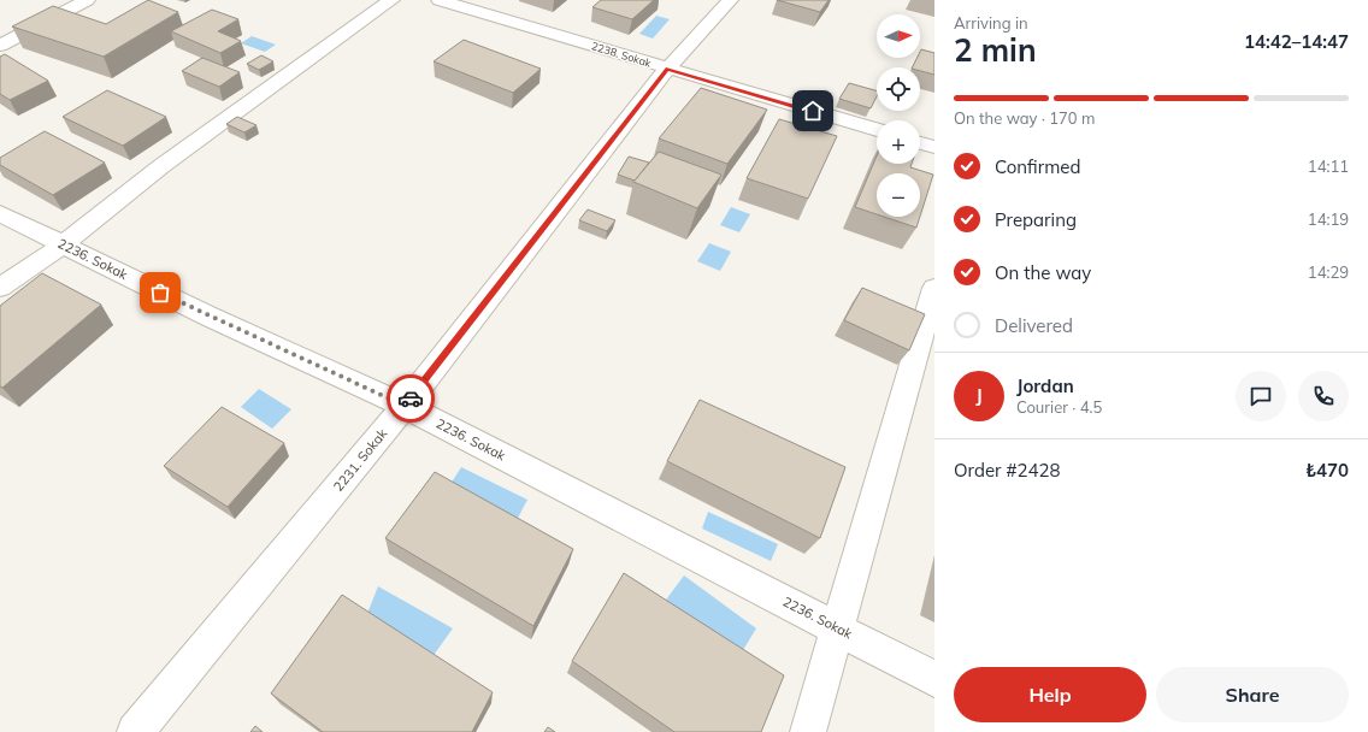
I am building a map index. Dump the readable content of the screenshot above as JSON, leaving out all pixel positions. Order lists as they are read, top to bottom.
{
  "streets": {
    "street": ["2238. Sokak", "2236. Sokak", "2231. Sokak"]
  },
  "crossings": [
    ["2238. Sokak", "2231. Sokak"],
    ["2236. Sokak", "2231. Sokak"]
  ],
  "north": "right",
  "page": {
    "heading": ["2 min", "Arriving in", "14:42–14:47"],
    "panel": [
      "Jordan",
      "Courier · 4.5",
      "Order #2428",
      "₺470"
    ],
    "map_buttons": ["+", "−"],
    "bar": "On the way · 170 m",
    "list": [
      ["Confirmed", "14:11"],
      ["Preparing", "14:19"],
      ["On the way", "14:29"],
      "Delivered"
    ],
    "round": "J",
    "buttons": ["Help", "Share"]
  }
}
